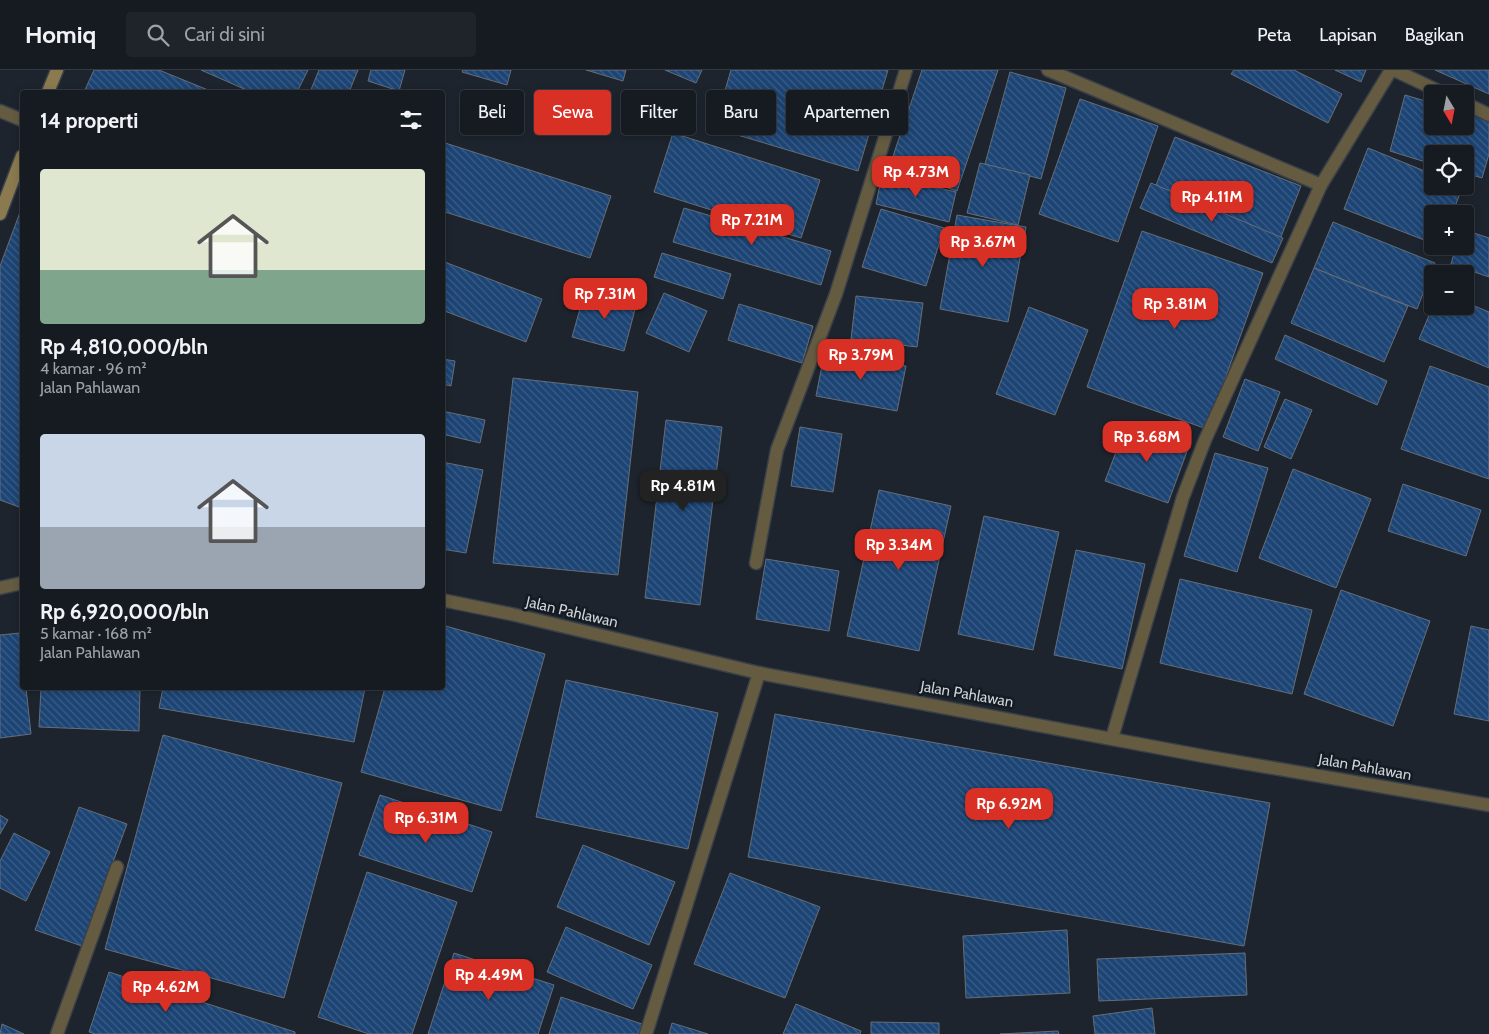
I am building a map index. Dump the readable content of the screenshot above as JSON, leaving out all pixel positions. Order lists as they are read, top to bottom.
{
  "streets": {
    "street": ["Jalan Pahlawan"]
  },
  "north": "bottom",
  "page": {
    "header": "Homiq",
    "search": "Cari di sini",
    "nav": ["Peta", "Lapisan", "Bagikan"],
    "map_buttons": ["+", "−"],
    "chip": [
      "Beli",
      "Sewa",
      "Filter",
      "Baru",
      "Apartemen"
    ],
    "heading": "14 properti",
    "list": [
      {
        "name": "Rp 4,810,000/bln",
        "note": "4 kamar · 96 m² · Jalan Pahlawan"
      },
      {
        "name": "Rp 6,920,000/bln",
        "note": "5 kamar · 168 m² · Jalan Pahlawan"
      }
    ],
    "price": [
      "Rp 4.73M",
      "Rp 4.11M",
      "Rp 7.21M",
      "Rp 3.67M",
      "Rp 7.31M",
      "Rp 3.81M",
      "Rp 3.79M",
      "Rp 3.68M",
      "Rp 4.81M",
      "Rp 3.34M",
      "Rp 6.92M",
      "Rp 6.31M",
      "Rp 4.49M",
      "Rp 4.62M"
    ]
  }
}
